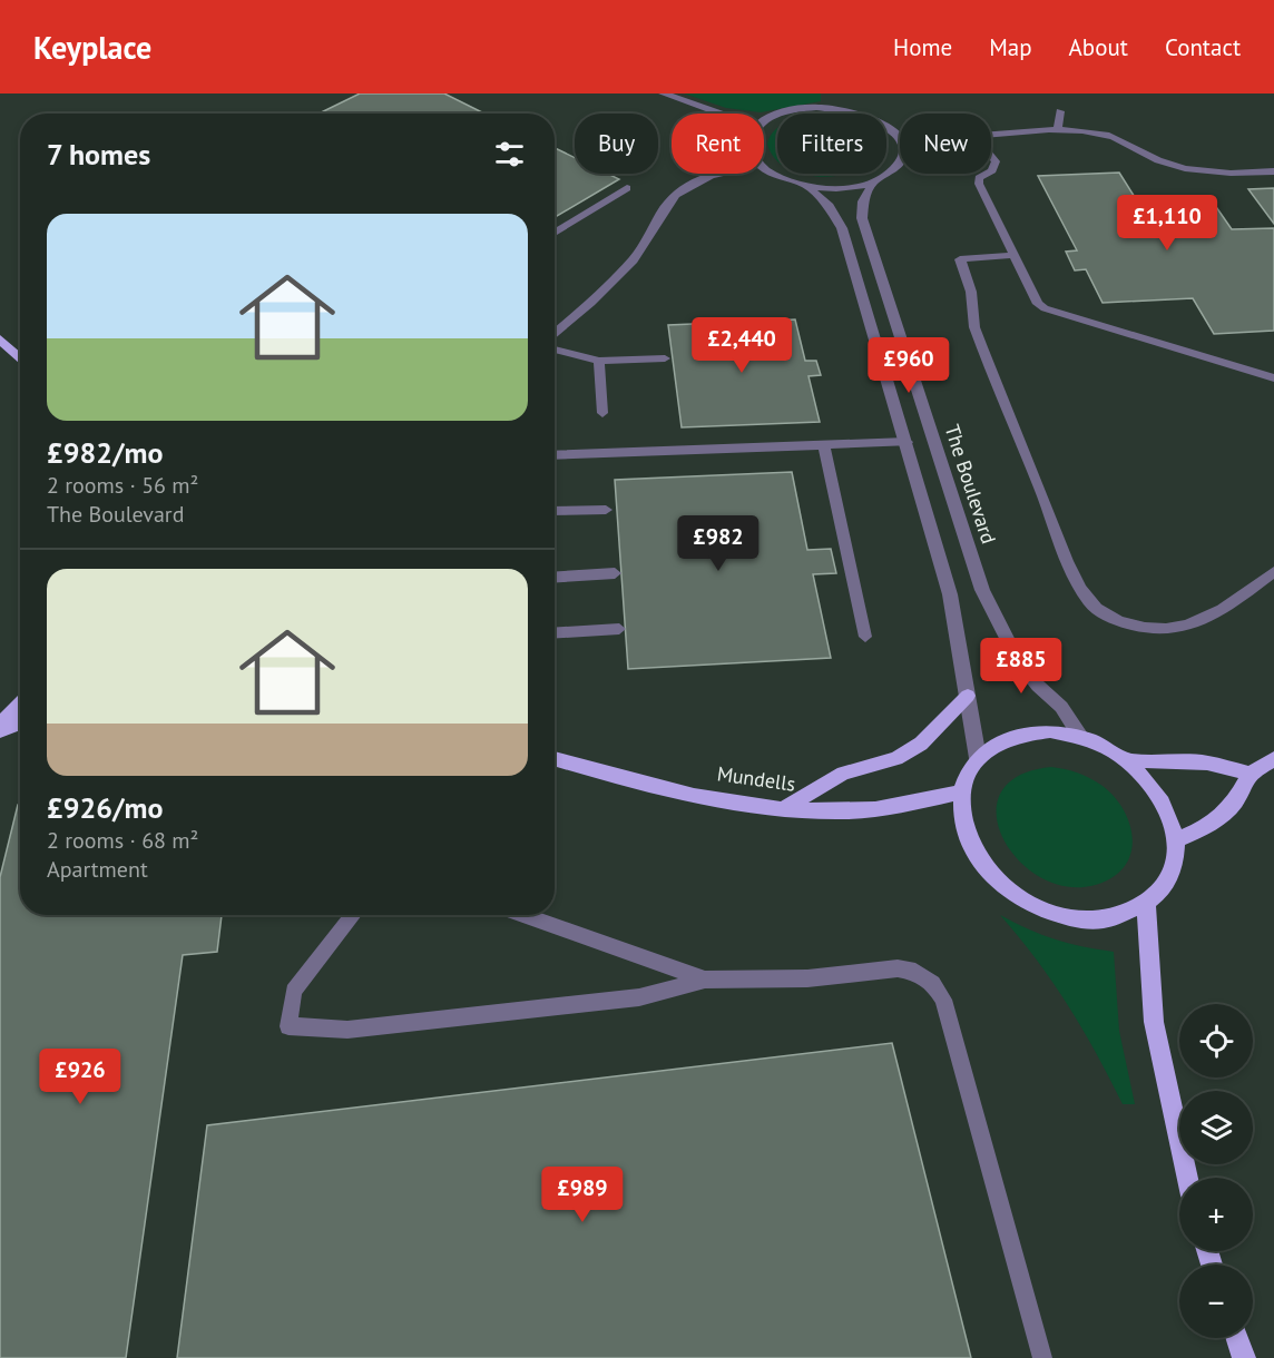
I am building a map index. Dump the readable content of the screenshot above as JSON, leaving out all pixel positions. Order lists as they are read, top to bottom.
{
  "streets": {
    "main road": ["Mundells"],
    "street": ["The Boulevard"]
  },
  "crossings": [
    ["The Boulevard", "Mundells"]
  ],
  "page": {
    "header": "Keyplace",
    "nav": [
      "Home",
      "Map",
      "About",
      "Contact"
    ],
    "chip": [
      "Buy",
      "Rent",
      "Filters",
      "New"
    ],
    "heading": "7 homes",
    "list": [
      {
        "name": "£982/mo",
        "note": "2 rooms · 56 m² · The Boulevard"
      },
      {
        "name": "£926/mo",
        "note": "2 rooms · 68 m² · Apartment"
      }
    ],
    "price": [
      "£1,110",
      "£2,440",
      "£960",
      "£982",
      "£885",
      "£926",
      "£989"
    ],
    "map_buttons": ["+", "−"]
  }
}
